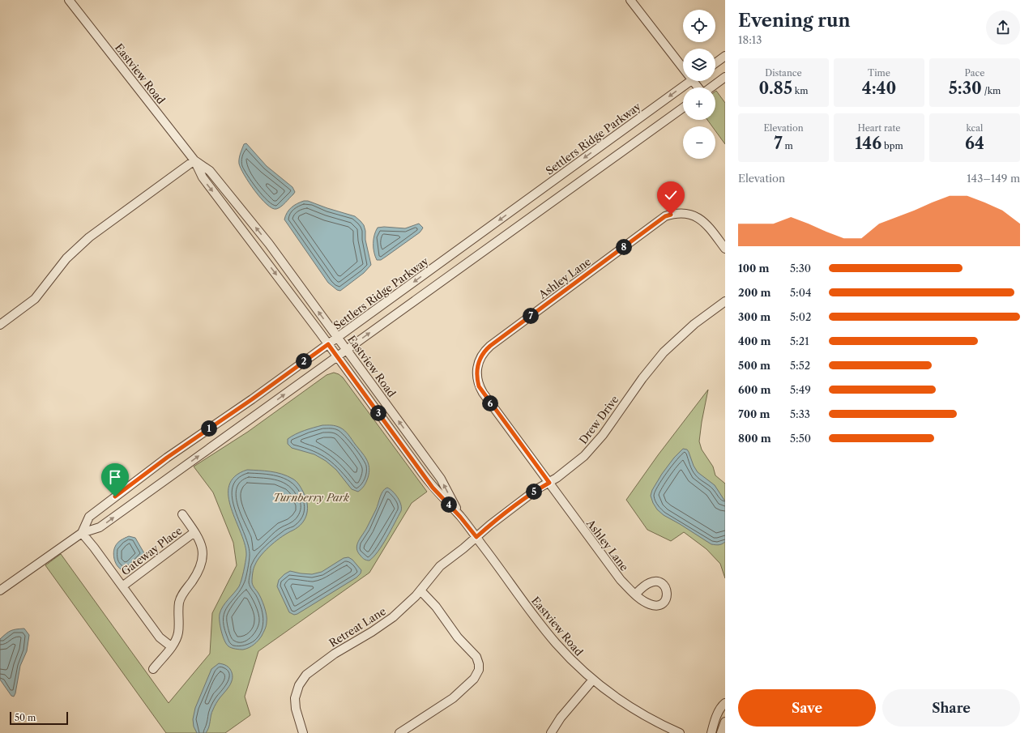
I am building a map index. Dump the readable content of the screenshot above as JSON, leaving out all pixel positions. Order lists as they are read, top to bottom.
{
  "streets": {
    "street": [
      "Eastview Road",
      "Settlers Ridge Parkway",
      "Ashley Lane",
      "Drew Drive",
      "Gateway Place",
      "Retreat Lane"
    ]
  },
  "crossings": [
    ["Eastview Road", "Settlers Ridge Parkway"],
    ["Eastview Road", "Drew Drive"],
    ["Eastview Road", "Retreat Lane"],
    ["Settlers Ridge Parkway", "Gateway Place"],
    ["Ashley Lane", "Drew Drive"],
    ["Drew Drive", "Retreat Lane"]
  ],
  "parks": ["Turnberry Park"],
  "scale_bar": "50 m",
  "page": {
    "heading": ["Evening run", "18:13"],
    "map_buttons": ["+", "−"],
    "stats": [
      ["Distance", "0.85 km"],
      ["Time", "4:40"],
      ["Pace", "5:30 /km"],
      ["Elevation", "7 m"],
      ["Heart rate", "146 bpm"],
      ["kcal", "64"]
    ],
    "chart": ["Elevation", "143–149 m"],
    "pins": [
      "8",
      "7",
      "2",
      "6",
      "3",
      "1",
      "5",
      "4"
    ],
    "list": [
      {
        "name": "100 m",
        "note": "5:30"
      },
      {
        "name": "200 m",
        "note": "5:04"
      },
      {
        "name": "300 m",
        "note": "5:02"
      },
      {
        "name": "400 m",
        "note": "5:21"
      },
      {
        "name": "500 m",
        "note": "5:52"
      },
      {
        "name": "600 m",
        "note": "5:49"
      },
      {
        "name": "700 m",
        "note": "5:33"
      },
      {
        "name": "800 m",
        "note": "5:50"
      }
    ],
    "buttons": ["Save", "Share"],
    "scale": "50 m"
  }
}
